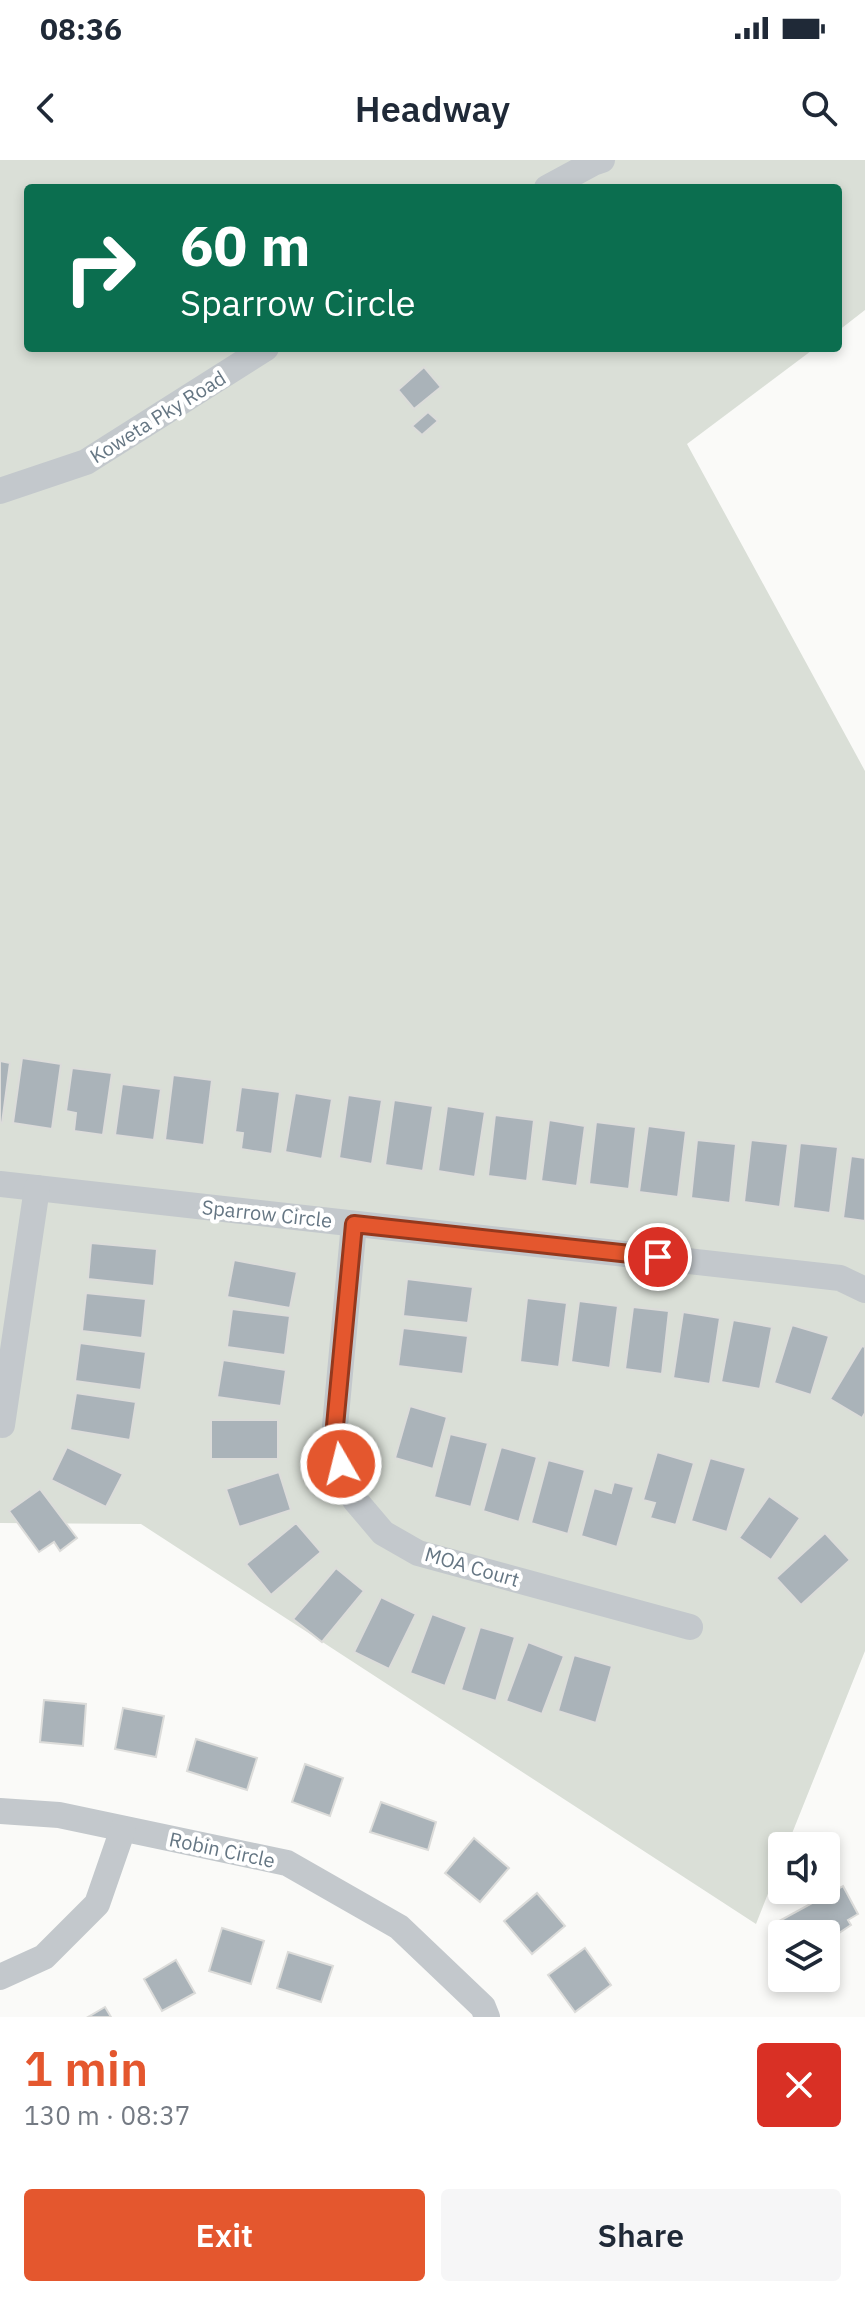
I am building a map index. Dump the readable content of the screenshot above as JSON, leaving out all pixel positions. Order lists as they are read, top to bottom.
{
  "streets": {
    "street": [
      "Koweta Pky Road",
      "Sparrow Circle",
      "MOA Court",
      "Robin Circle"
    ]
  },
  "crossings": [
    ["Sparrow Circle", "MOA Court"]
  ],
  "page": {
    "status": "08:36",
    "header": "Headway",
    "turn": ["60 m", "Sparrow Circle"],
    "heading": ["1 min", "130 m · 08:37"],
    "buttons": ["Exit", "Share"]
  }
}
